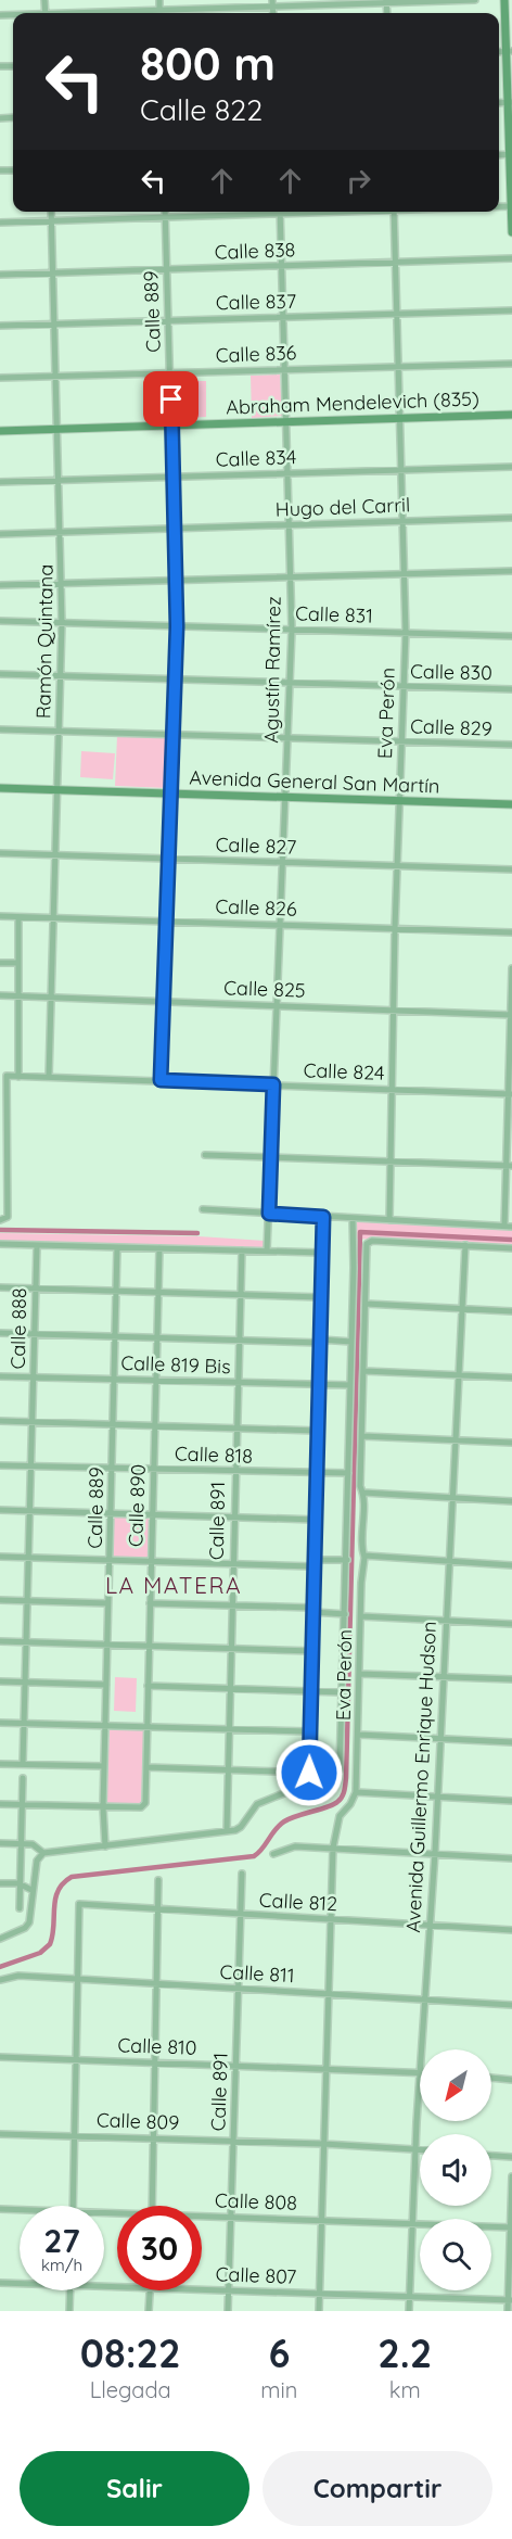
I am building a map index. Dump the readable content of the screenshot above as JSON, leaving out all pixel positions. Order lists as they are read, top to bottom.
{
  "streets": {
    "street": [
      "Calle 838",
      "Calle 837",
      "Calle 889",
      "Calle 836",
      "Abraham Mendelevich (835)",
      "Calle 834",
      "Hugo del Carril",
      "Calle 831",
      "Ramón Quintana",
      "Agustín Ramírez",
      "Calle 830",
      "Eva Perón",
      "Calle 829",
      "Avenida General San Martín",
      "Calle 827",
      "Calle 826",
      "Calle 825",
      "Calle 824",
      "Calle 888",
      "Calle 819 Bis",
      "Calle 818",
      "Calle 890",
      "Calle 891",
      "Avenida Guillermo Enrique Hudson",
      "Calle 812",
      "Calle 811",
      "Calle 810",
      "Calle 809",
      "Calle 808",
      "Calle 807"
    ]
  },
  "crossings": [
    ["Calle 838", "Calle 889"],
    ["Calle 838", "Ramón Quintana"],
    ["Calle 838", "Agustín Ramírez"],
    ["Calle 838", "Eva Perón"],
    ["Calle 837", "Calle 889"],
    ["Calle 837", "Ramón Quintana"],
    ["Calle 837", "Agustín Ramírez"],
    ["Calle 837", "Eva Perón"],
    ["Calle 889", "Calle 836"],
    ["Calle 889", "Abraham Mendelevich (835)"],
    ["Calle 889", "Calle 834"],
    ["Calle 889", "Hugo del Carril"],
    ["Calle 889", "Calle 831"],
    ["Calle 889", "Calle 830"],
    ["Calle 889", "Calle 829"],
    ["Calle 889", "Avenida General San Martín"],
    ["Calle 889", "Calle 827"],
    ["Calle 889", "Calle 826"],
    ["Calle 889", "Calle 825"],
    ["Calle 889", "Calle 824"],
    ["Calle 889", "Calle 819 Bis"],
    ["Calle 889", "Calle 818"],
    ["Calle 889", "Calle 890"],
    ["Calle 836", "Ramón Quintana"],
    ["Calle 836", "Agustín Ramírez"],
    ["Calle 836", "Eva Perón"],
    ["Abraham Mendelevich (835)", "Ramón Quintana"],
    ["Abraham Mendelevich (835)", "Agustín Ramírez"],
    ["Abraham Mendelevich (835)", "Eva Perón"],
    ["Calle 834", "Ramón Quintana"],
    ["Calle 834", "Agustín Ramírez"],
    ["Calle 834", "Eva Perón"],
    ["Hugo del Carril", "Ramón Quintana"],
    ["Hugo del Carril", "Agustín Ramírez"],
    ["Hugo del Carril", "Eva Perón"],
    ["Calle 831", "Ramón Quintana"],
    ["Calle 831", "Agustín Ramírez"],
    ["Calle 831", "Eva Perón"],
    ["Ramón Quintana", "Calle 830"],
    ["Ramón Quintana", "Calle 829"],
    ["Ramón Quintana", "Avenida General San Martín"],
    ["Ramón Quintana", "Calle 827"],
    ["Ramón Quintana", "Calle 826"],
    ["Ramón Quintana", "Calle 825"],
    ["Ramón Quintana", "Calle 824"],
    ["Agustín Ramírez", "Calle 830"],
    ["Agustín Ramírez", "Calle 829"],
    ["Agustín Ramírez", "Avenida General San Martín"],
    ["Agustín Ramírez", "Calle 827"],
    ["Agustín Ramírez", "Calle 826"],
    ["Agustín Ramírez", "Calle 825"],
    ["Agustín Ramírez", "Calle 824"],
    ["Calle 830", "Eva Perón"],
    ["Eva Perón", "Calle 829"],
    ["Eva Perón", "Avenida General San Martín"],
    ["Eva Perón", "Calle 827"],
    ["Eva Perón", "Calle 826"],
    ["Eva Perón", "Calle 825"],
    ["Eva Perón", "Calle 824"],
    ["Eva Perón", "Avenida Guillermo Enrique Hudson"],
    ["Calle 888", "Calle 819 Bis"],
    ["Calle 888", "Calle 818"],
    ["Calle 819 Bis", "Calle 890"],
    ["Calle 819 Bis", "Calle 891"],
    ["Calle 818", "Calle 890"],
    ["Calle 818", "Calle 891"],
    ["Calle 891", "Calle 812"],
    ["Calle 891", "Calle 811"],
    ["Calle 891", "Calle 810"],
    ["Calle 891", "Calle 809"],
    ["Calle 891", "Calle 808"],
    ["Calle 891", "Calle 807"],
    ["Avenida Guillermo Enrique Hudson", "Calle 812"],
    ["Avenida Guillermo Enrique Hudson", "Calle 811"],
    ["Avenida Guillermo Enrique Hudson", "Calle 810"],
    ["Avenida Guillermo Enrique Hudson", "Calle 809"],
    ["Avenida Guillermo Enrique Hudson", "Calle 808"],
    ["Avenida Guillermo Enrique Hudson", "Calle 807"],
    ["Calle 812", "Calle 811"]
  ],
  "districts": ["LA MATERA"],
  "north": "bottom left",
  "page": {
    "turn": ["800 m", "Calle 822"],
    "speed": "27 km/h",
    "limit": "30",
    "eta": [
      "08:22",
      "Llegada",
      "6",
      "min",
      "2.2",
      "km"
    ],
    "buttons": ["Salir", "Compartir"]
  }
}
